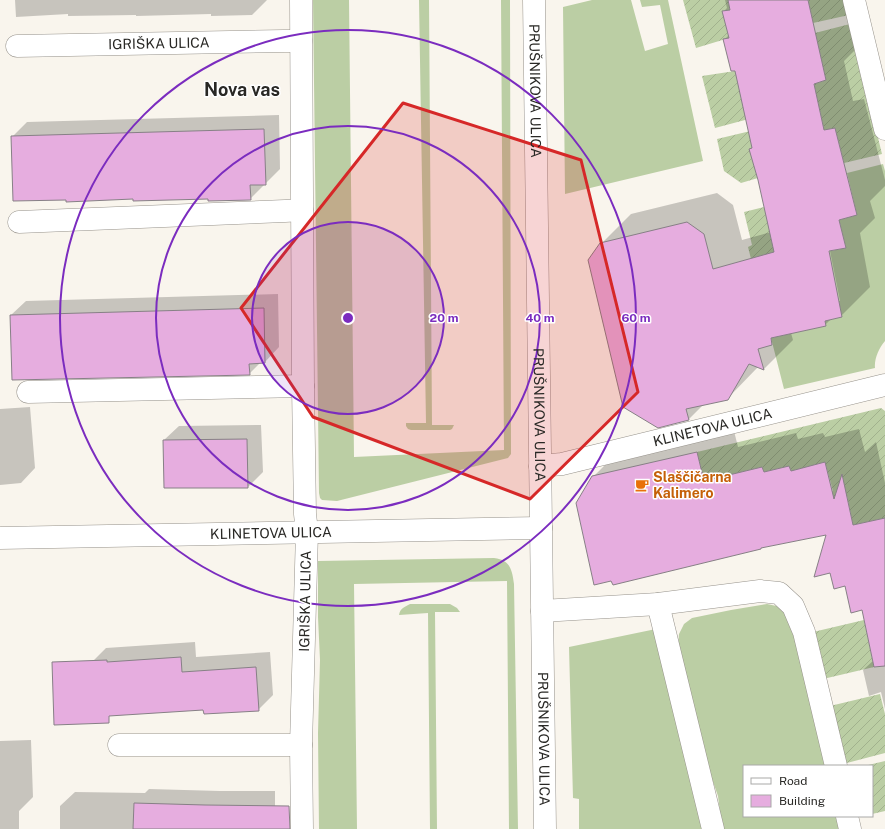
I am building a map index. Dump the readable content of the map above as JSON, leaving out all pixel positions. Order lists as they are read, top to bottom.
{
  "streets": {
    "street": ["IGRIŠKA ULICA", "PRUŠNIKOVA ULICA", "KLINETOVA ULICA"]
  },
  "crossings": [
    ["IGRIŠKA ULICA", "KLINETOVA ULICA"],
    ["PRUŠNIKOVA ULICA", "KLINETOVA ULICA"]
  ],
  "districts": ["Nova vas"],
  "places": {
    "cafe": ["Slaščičarna Kalimero"]
  },
  "legend": ["Road", "Building"],
  "rings": ["20 m", "40 m", "60 m"]
}
